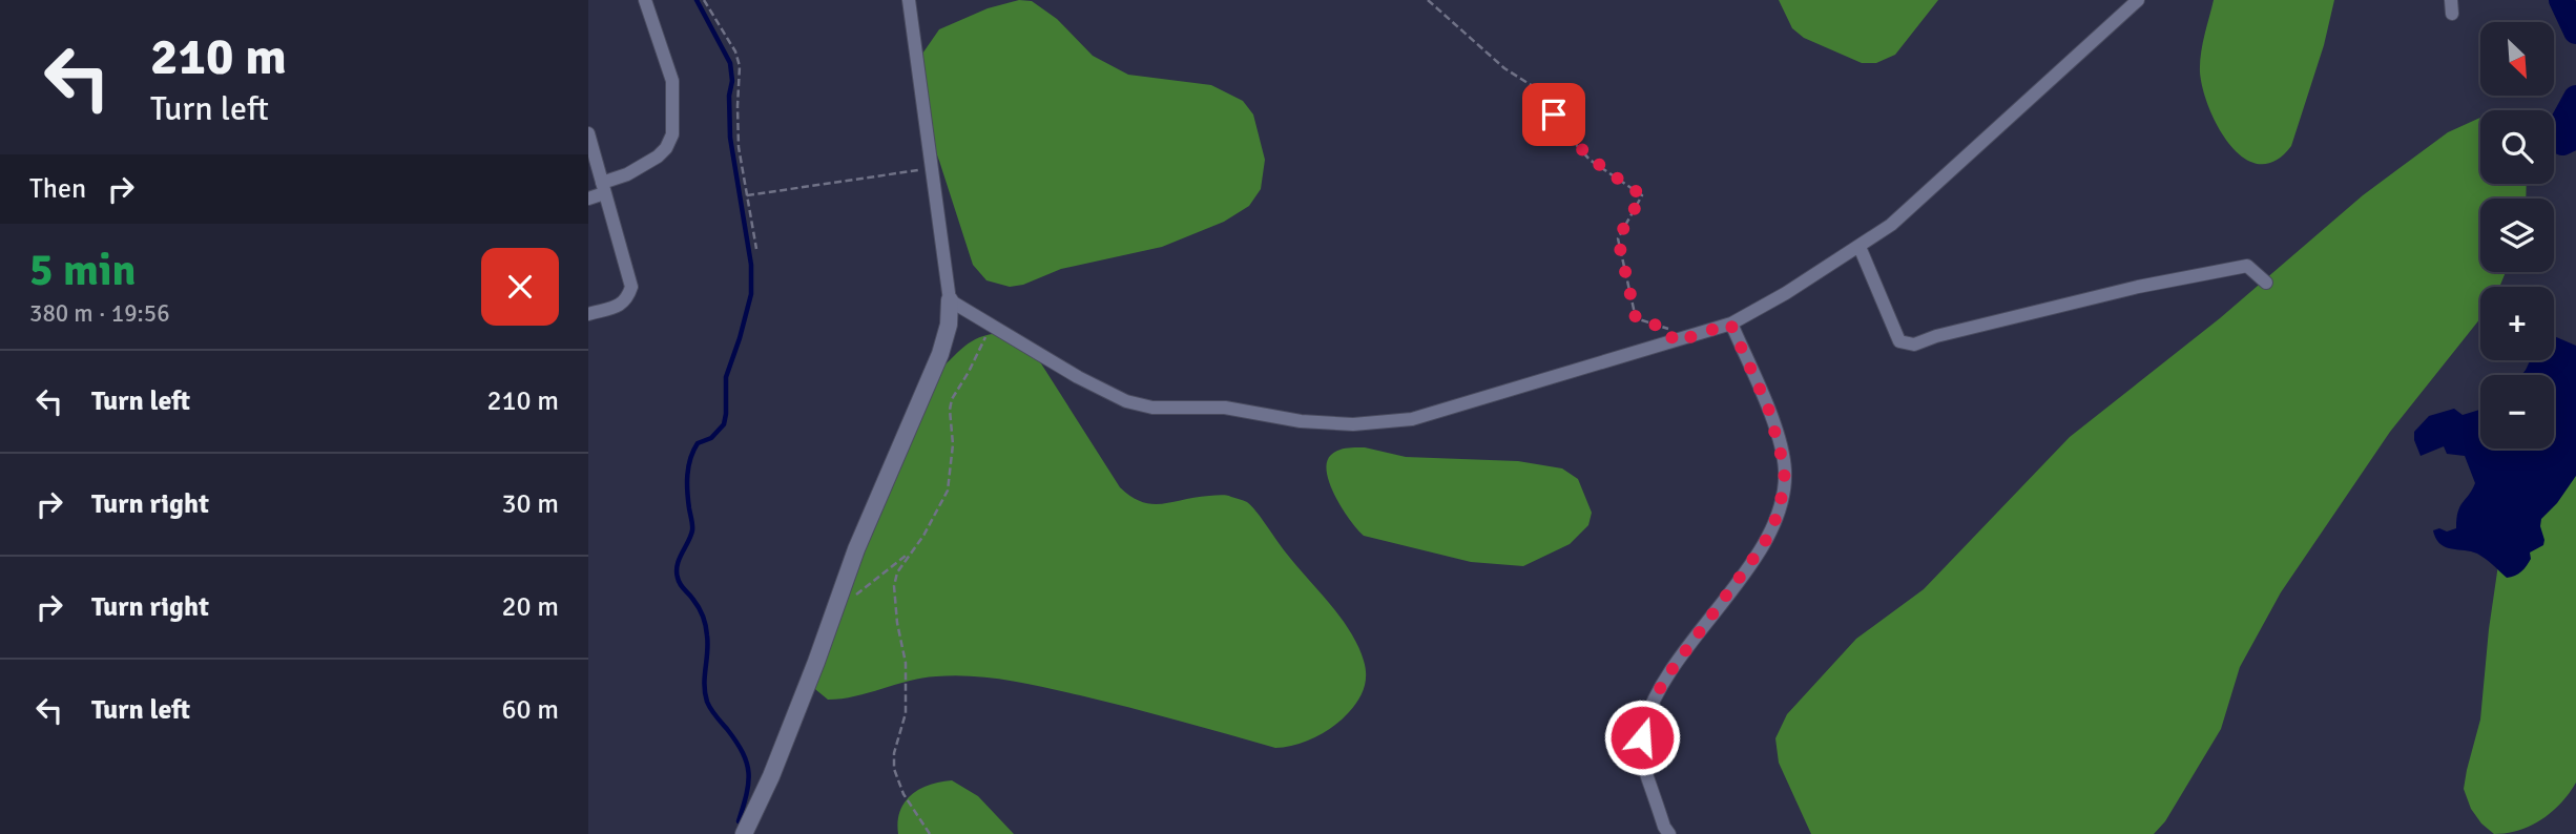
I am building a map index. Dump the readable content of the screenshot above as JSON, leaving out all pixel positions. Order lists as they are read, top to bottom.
{
  "north": "bottom right",
  "page": {
    "turn": ["210 m", "Turn left"],
    "map_buttons": ["+", "−"],
    "then": "Then",
    "heading": ["5 min", "380 m · 19:56"],
    "list": [
      {
        "name": "Turn left",
        "value": "210 m"
      },
      {
        "name": "Turn right",
        "value": "30 m"
      },
      {
        "name": "Turn right",
        "value": "20 m"
      },
      {
        "name": "Turn left",
        "value": "60 m"
      }
    ]
  }
}
